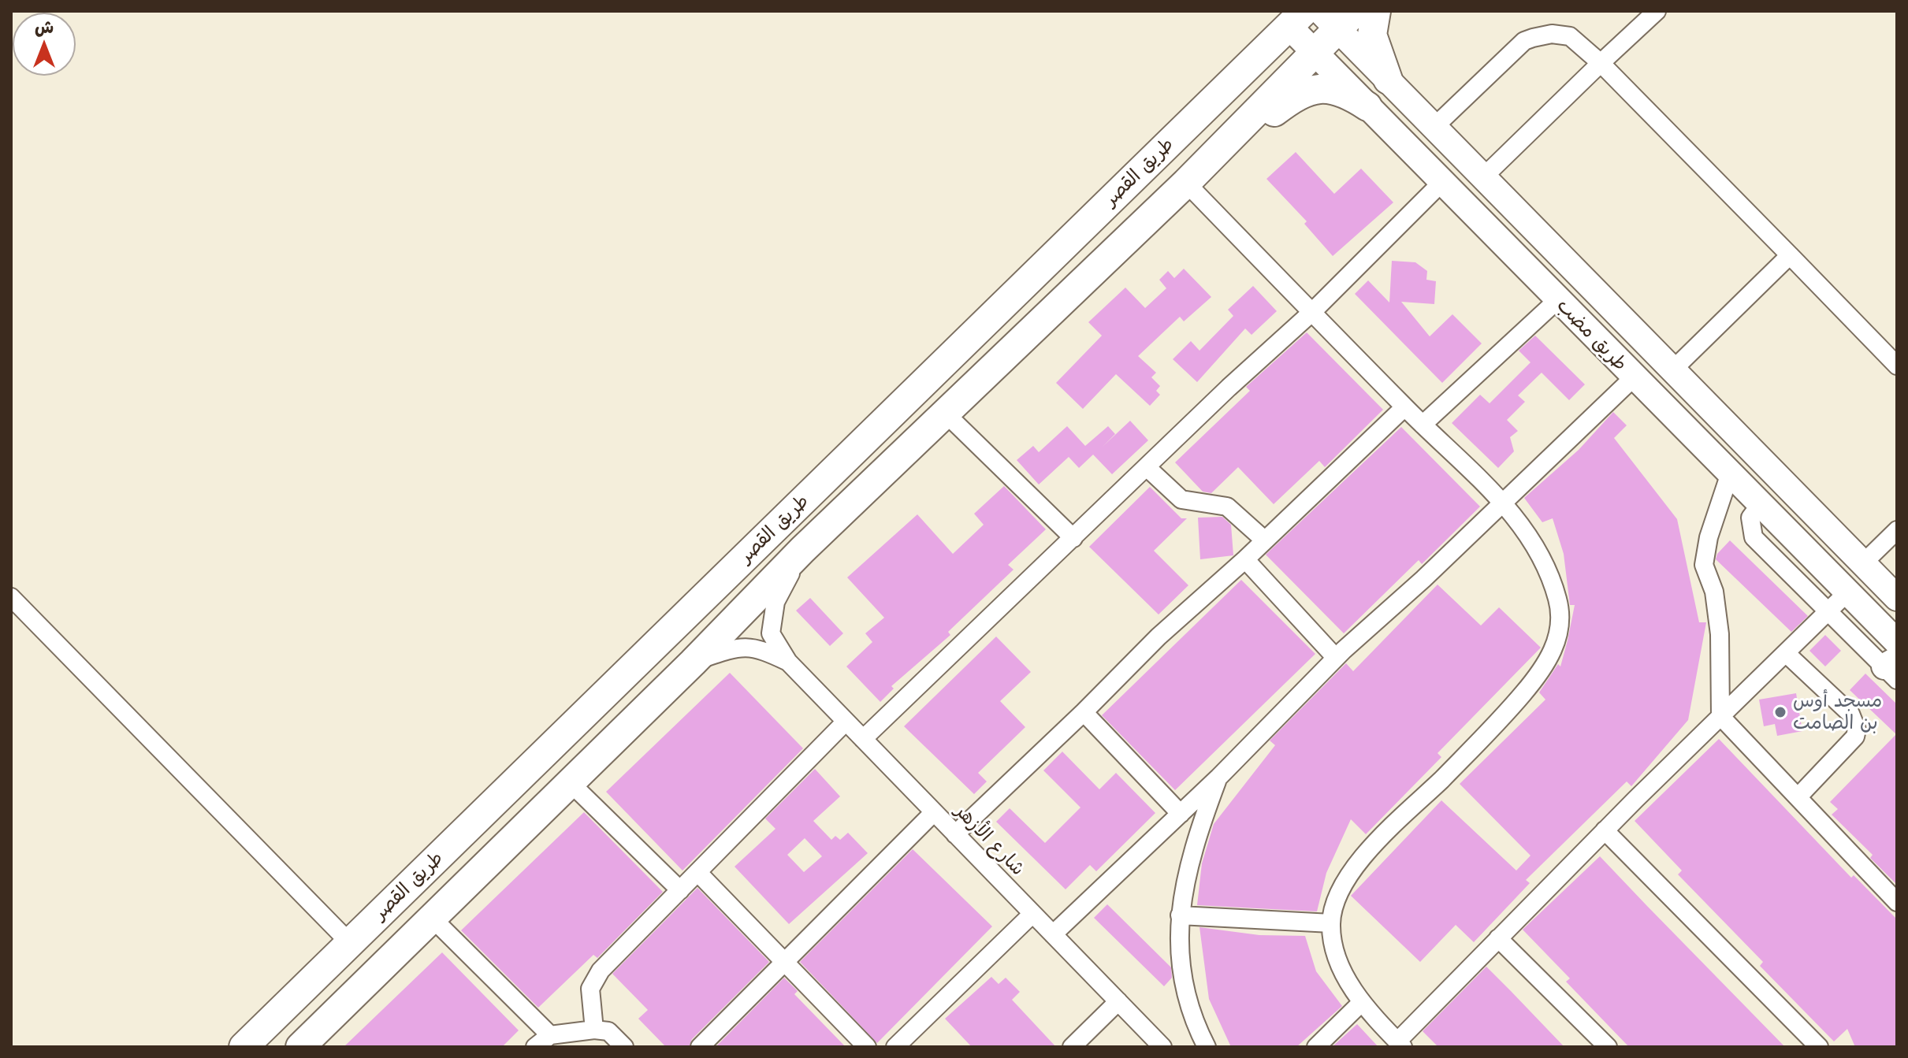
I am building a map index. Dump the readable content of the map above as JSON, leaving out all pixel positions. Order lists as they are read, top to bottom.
{
  "streets": {
    "main road": ["طريق القصر", "طريق مضب"],
    "street": ["شارع الأزهر"]
  },
  "crossings": [
    ["طريق القصر", "طريق مضب"],
    ["طريق القصر", "شارع الأزهر"]
  ],
  "places": ["مسجد أوس بن الصامت"],
  "north": "top"
}
